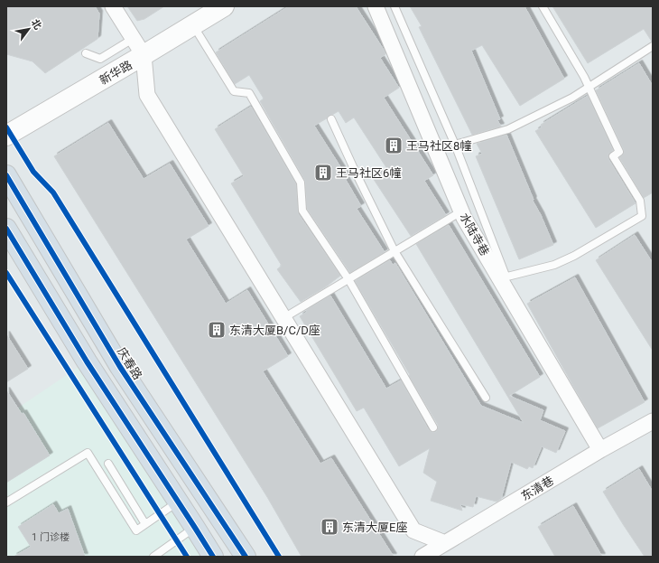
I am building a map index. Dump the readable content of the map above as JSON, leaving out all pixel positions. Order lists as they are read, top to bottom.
{
  "streets": {
    "main road": ["庆春路"],
    "street": ["新华路", "水陆寺巷", "东清巷"]
  },
  "crossings": [
    ["水陆寺巷", "东清巷"]
  ],
  "places": {
    "building": [
      "王马社区8幢",
      "王马社区6幢",
      "东清大厦B/C/D座",
      "东清大厦E座"
    ]
  },
  "house_numbers": ["1 门诊楼"],
  "north": "top right"
}
